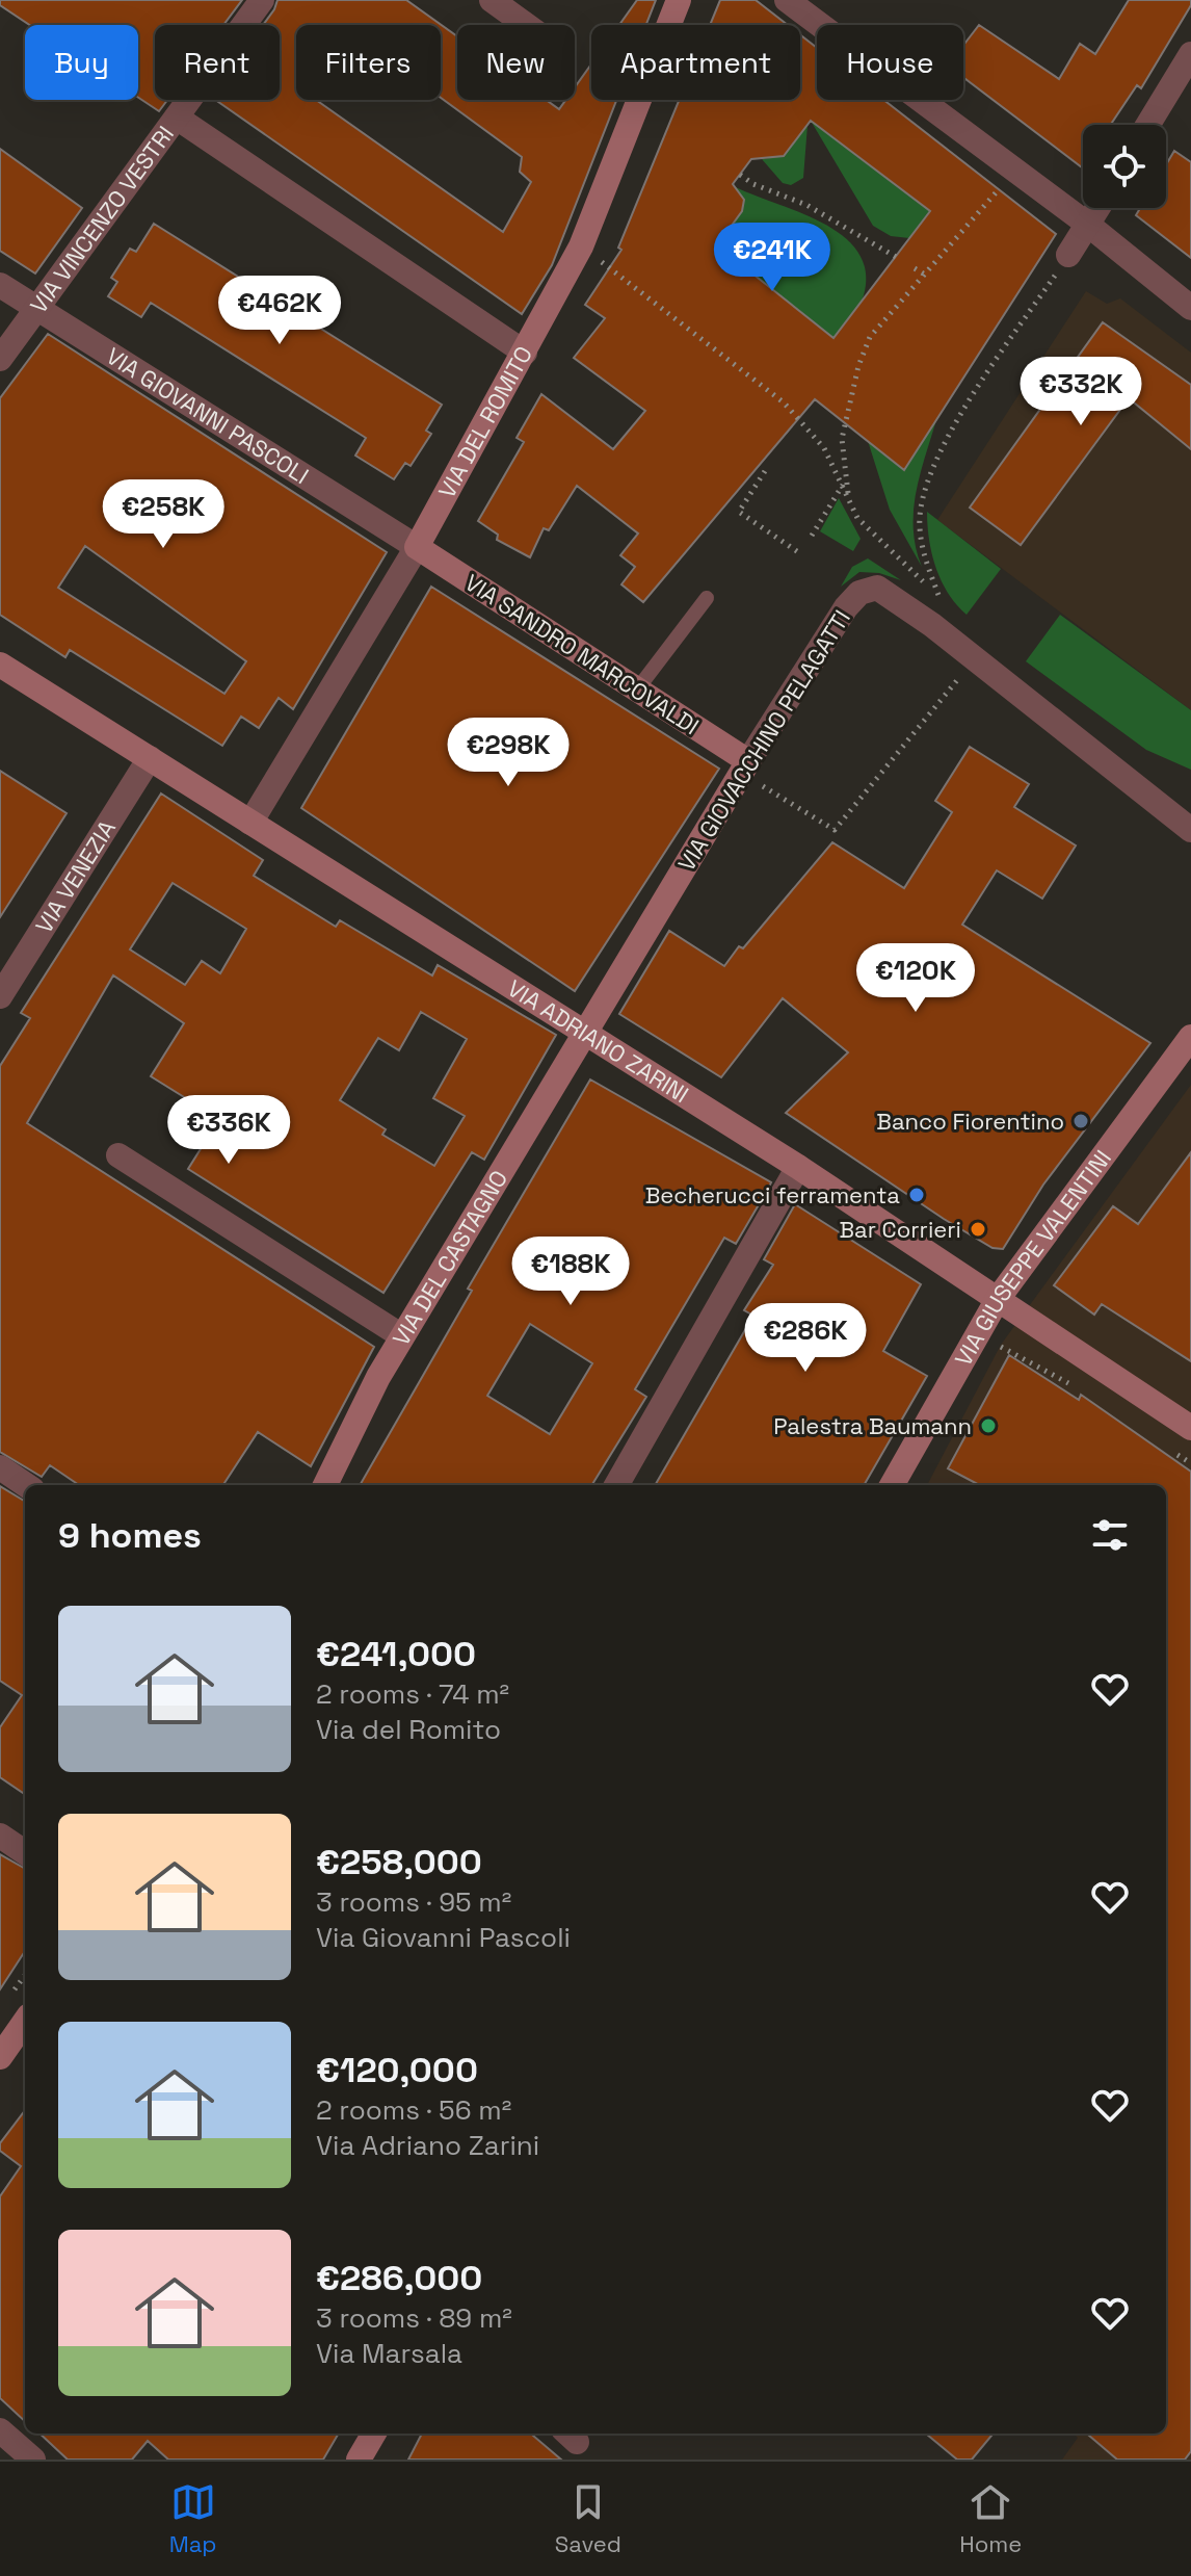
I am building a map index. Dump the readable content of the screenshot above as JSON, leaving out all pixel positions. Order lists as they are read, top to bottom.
{
  "streets": {
    "street": [
      "VIA VINCENZO VESTRI",
      "VIA GIOVANNI PASCOLI",
      "VIA DEL ROMITO",
      "VIA SANDRO MARCOVALDI",
      "VIA GIOVACCHINO PELAGATTI",
      "VIA VENEZIA",
      "VIA ADRIANO ZARINI",
      "VIA DEL CASTAGNO",
      "VIA GIUSEPPE VALENTINI"
    ]
  },
  "crossings": [
    ["VIA VINCENZO VESTRI", "VIA GIOVANNI PASCOLI"],
    ["VIA GIOVANNI PASCOLI", "VIA DEL ROMITO"],
    ["VIA GIOVANNI PASCOLI", "VIA SANDRO MARCOVALDI"],
    ["VIA DEL ROMITO", "VIA SANDRO MARCOVALDI"],
    ["VIA DEL ROMITO", "VIA ADRIANO ZARINI"],
    ["VIA SANDRO MARCOVALDI", "VIA GIOVACCHINO PELAGATTI"],
    ["VIA GIOVACCHINO PELAGATTI", "VIA ADRIANO ZARINI"],
    ["VIA GIOVACCHINO PELAGATTI", "VIA DEL CASTAGNO"],
    ["VIA VENEZIA", "VIA ADRIANO ZARINI"],
    ["VIA ADRIANO ZARINI", "VIA DEL CASTAGNO"],
    ["VIA ADRIANO ZARINI", "VIA GIUSEPPE VALENTINI"]
  ],
  "places": [
    "Banco Fiorentino",
    "Becherucci ferramenta",
    "Bar Corrieri",
    "Palestra Baumann"
  ],
  "page": {
    "chip": [
      "Buy",
      "Rent",
      "Filters",
      "New",
      "Apartment",
      "House"
    ],
    "price": [
      "€241K",
      "€462K",
      "€332K",
      "€258K",
      "€298K",
      "€120K",
      "€336K",
      "€188K",
      "€286K"
    ],
    "heading": "9 homes",
    "list": [
      {
        "name": "€241,000",
        "note": "2 rooms · 74 m² · Via del Romito"
      },
      {
        "name": "€258,000",
        "note": "3 rooms · 95 m² · Via Giovanni Pascoli"
      },
      {
        "name": "€120,000",
        "note": "2 rooms · 56 m² · Via Adriano Zarini"
      },
      {
        "name": "€286,000",
        "note": "3 rooms · 89 m² · Via Marsala"
      }
    ],
    "tabs": ["Map", "Saved", "Home"]
  }
}
